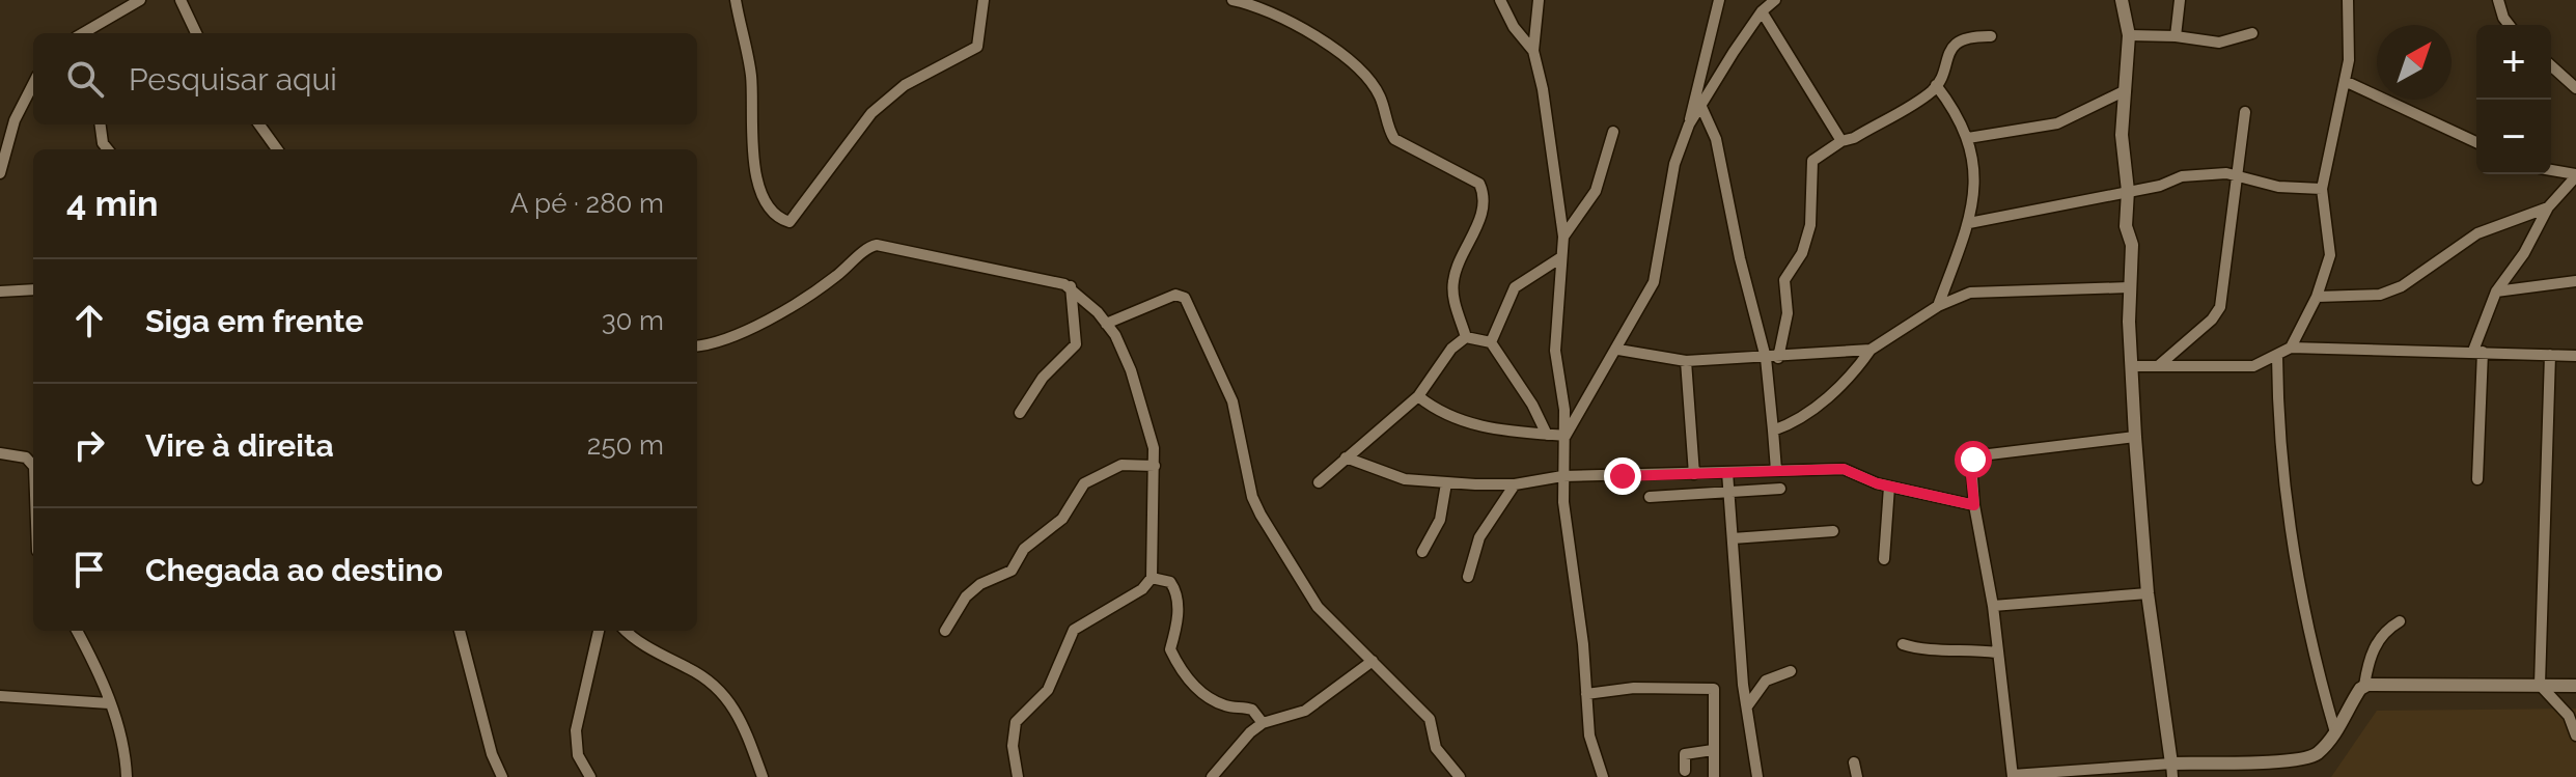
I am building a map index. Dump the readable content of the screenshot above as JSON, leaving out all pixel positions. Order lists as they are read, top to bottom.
{
  "north": "top right",
  "page": {
    "map_buttons": ["+", "−"],
    "search": "Pesquisar aqui",
    "heading": ["4 min", "A pé · 280 m"],
    "list": [
      ["Siga em frente", "30 m"],
      ["Vire à direita", "250 m"],
      "Chegada ao destino"
    ]
  }
}
